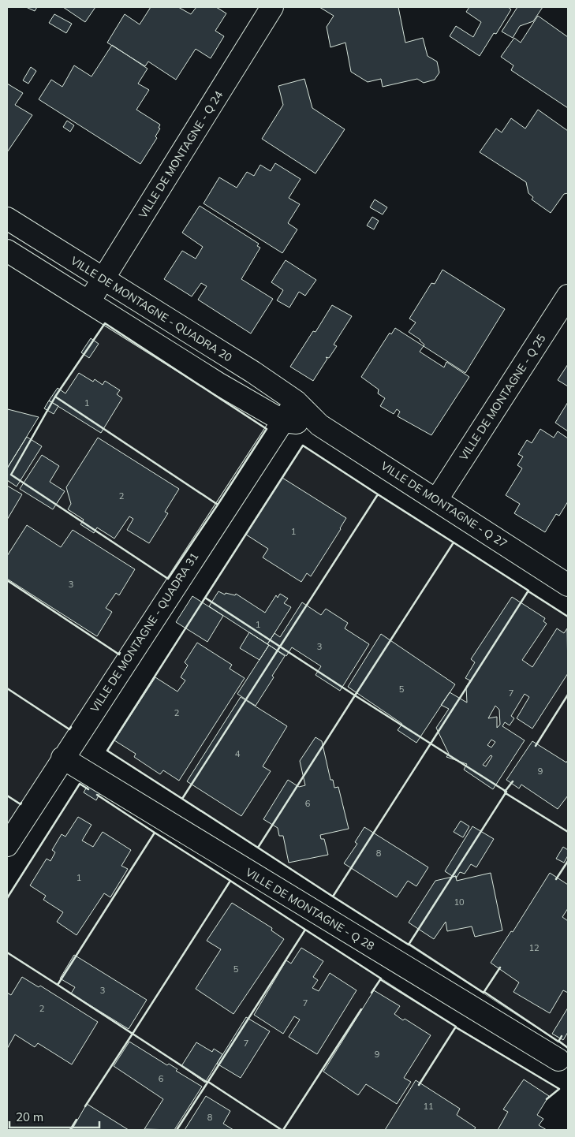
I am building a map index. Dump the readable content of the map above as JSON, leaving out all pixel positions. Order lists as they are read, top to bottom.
{
  "streets": {
    "street": [
      "VILLE DE MONTAGNE - Q 24",
      "VILLE DE MONTAGNE - QUADRA 20",
      "VILLE DE MONTAGNE - Q 25",
      "VILLE DE MONTAGNE - Q 27",
      "VILLE DE MONTAGNE - QUADRA 31",
      "VILLE DE MONTAGNE - Q 28"
    ]
  },
  "crossings": [
    ["VILLE DE MONTAGNE - Q 24", "VILLE DE MONTAGNE - QUADRA 20"],
    ["VILLE DE MONTAGNE - QUADRA 20", "VILLE DE MONTAGNE - Q 27"],
    ["VILLE DE MONTAGNE - QUADRA 20", "VILLE DE MONTAGNE - QUADRA 31"],
    ["VILLE DE MONTAGNE - Q 25", "VILLE DE MONTAGNE - Q 27"],
    ["VILLE DE MONTAGNE - Q 27", "VILLE DE MONTAGNE - QUADRA 31"],
    ["VILLE DE MONTAGNE - QUADRA 31", "VILLE DE MONTAGNE - Q 28"]
  ],
  "house_numbers": [
    "1",
    "2",
    "1",
    "3",
    "1",
    "3",
    "5",
    "7",
    "2",
    "4",
    "9",
    "6",
    "8",
    "1",
    "10",
    "12",
    "5",
    "3",
    "7",
    "2",
    "7",
    "9",
    "6",
    "11",
    "8"
  ],
  "scale_bar": "20 m"
}
